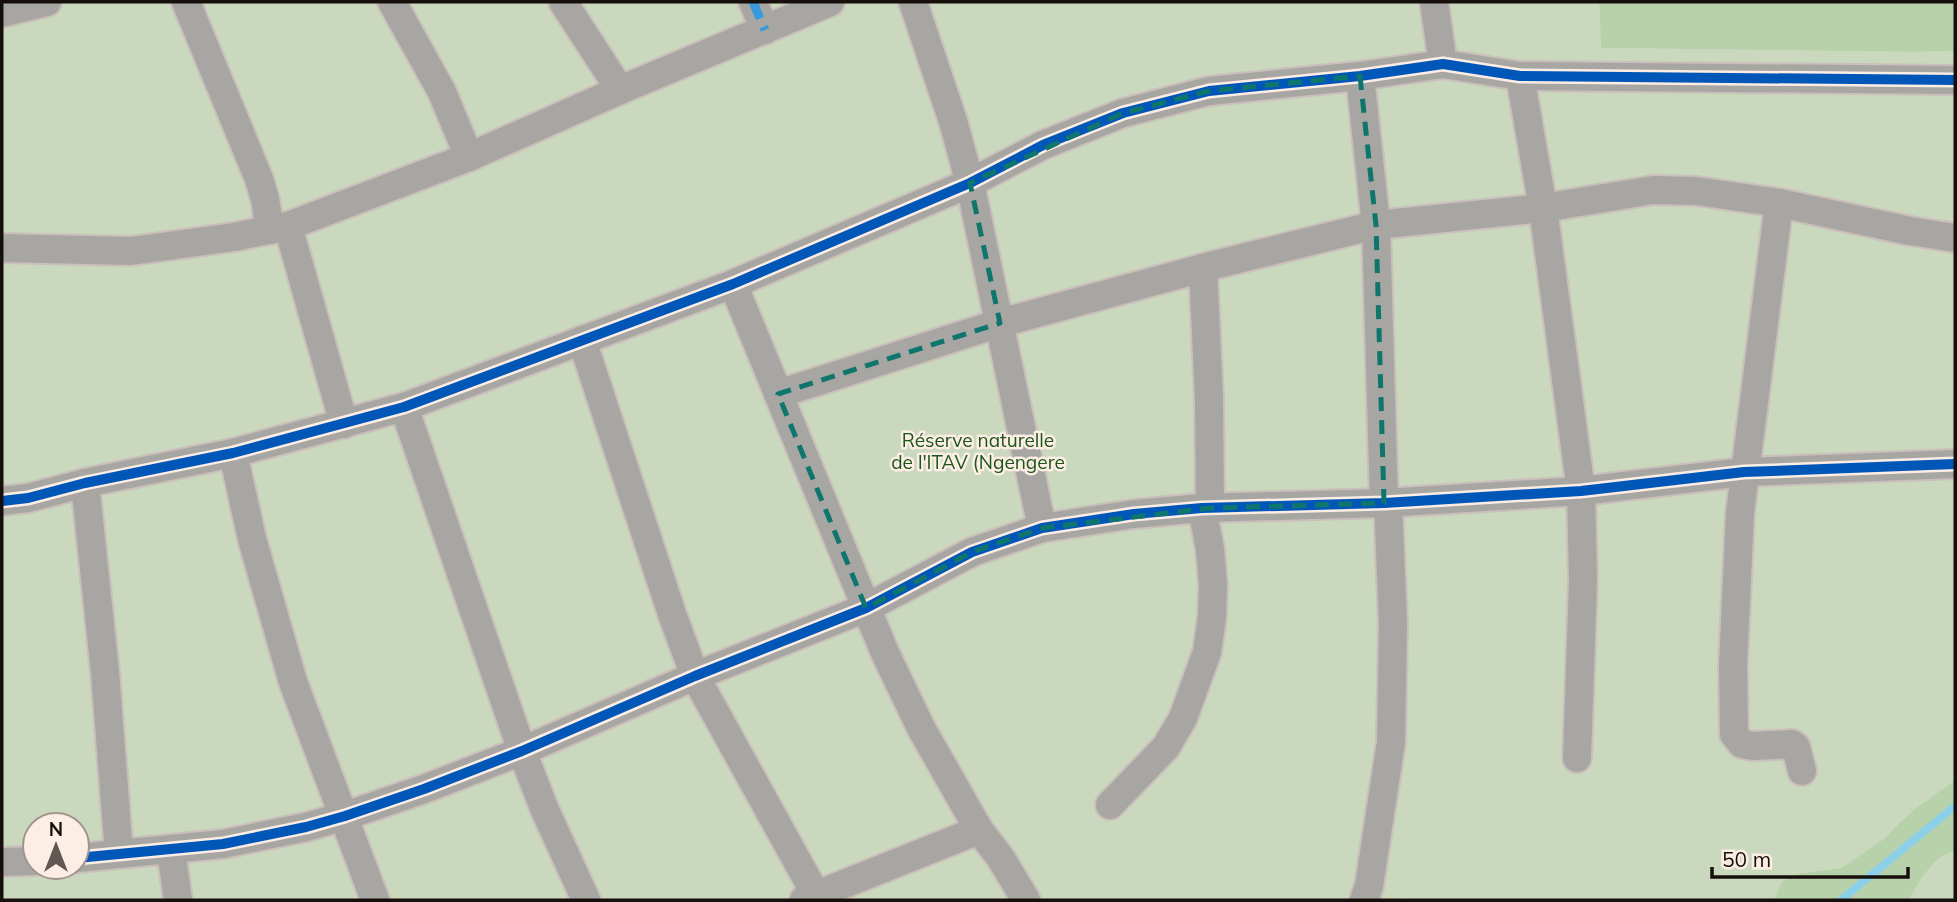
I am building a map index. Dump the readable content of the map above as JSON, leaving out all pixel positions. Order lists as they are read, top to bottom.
{
  "parks": ["Réserve naturelle de l'ITAV (Ngengere"],
  "scale_bar": "50 m",
  "north": "top"
}
